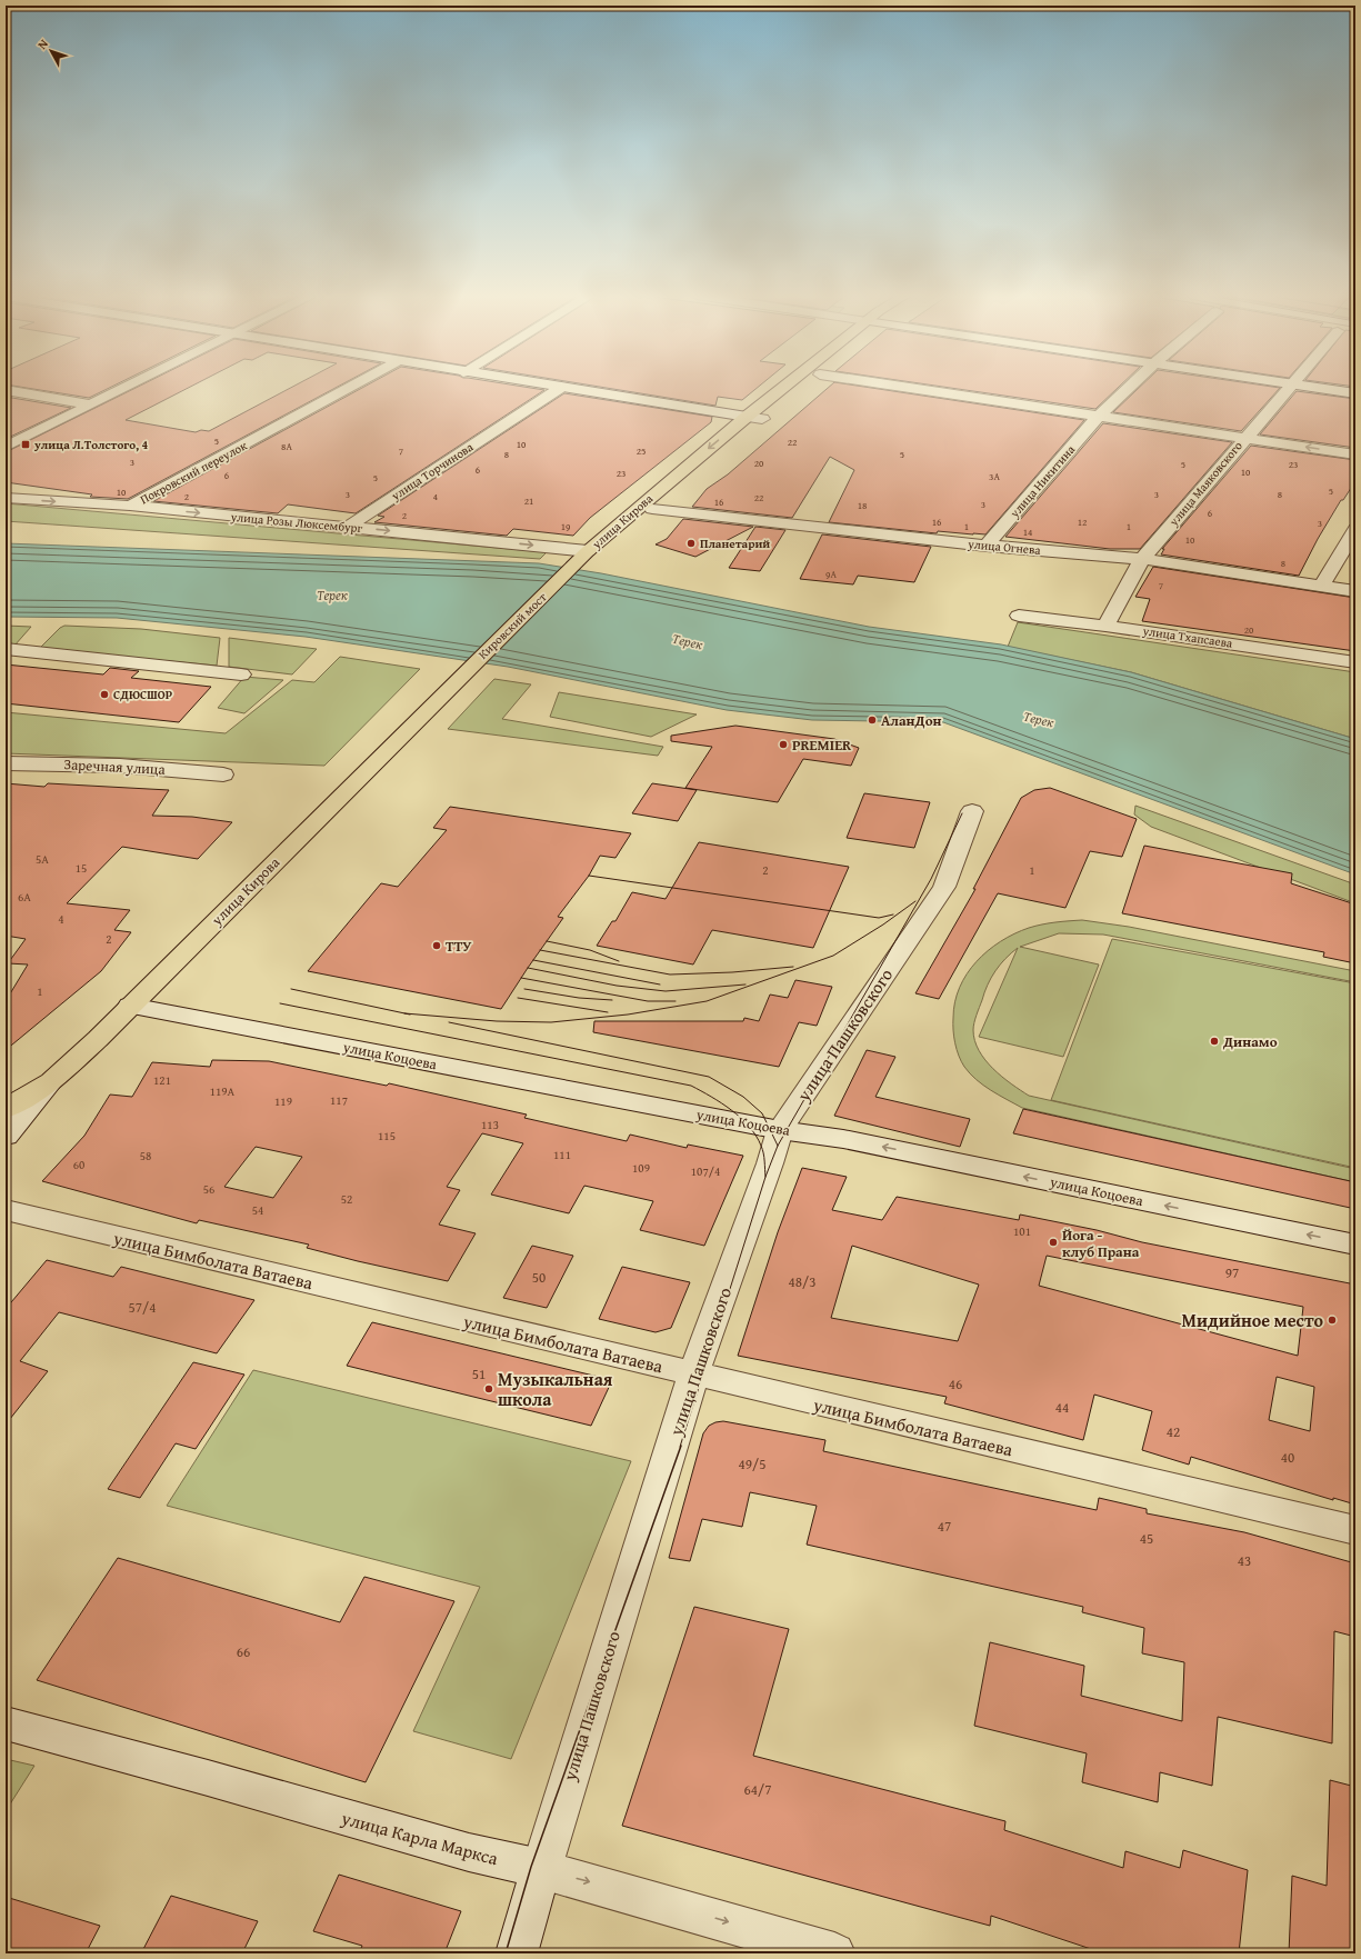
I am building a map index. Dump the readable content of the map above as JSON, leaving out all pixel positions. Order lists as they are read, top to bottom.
{
  "streets": {
    "main road": ["улица Кирова", "Кировский мост"],
    "street": [
      "улица Торчинова",
      "Покровский переулок",
      "улица Никитина",
      "улица Маяковского",
      "улица Розы Люксембург",
      "улица Огнева",
      "улица Тхапсаева",
      "Заречная улица",
      "улица Пашковского",
      "улица Коцоева",
      "улица Бимболата Ватаева",
      "улица Карла Маркса"
    ]
  },
  "crossings": [
    ["улица Торчинова", "улица Розы Люксембург"],
    ["Покровский переулок", "улица Розы Люксембург"],
    ["улица Никитина", "улица Огнева"],
    ["улица Маяковского", "улица Огнева"],
    ["улица Маяковского", "улица Тхапсаева"],
    ["улица Кирова", "улица Розы Люксембург"],
    ["улица Кирова", "улица Огнева"],
    ["улица Кирова", "Кировский мост"],
    ["улица Кирова", "улица Коцоева"],
    ["улица Розы Люксембург", "Кировский мост"],
    ["улица Пашковского", "улица Коцоева"],
    ["улица Пашковского", "улица Бимболата Ватаева"],
    ["улица Пашковского", "улица Карла Маркса"]
  ],
  "one_way": ["улица Коцоева", "улица Карла Маркса"],
  "water": ["Терек"],
  "places": {
    "transit": ["улица Л.Толстого, 4"],
    "other": [
      "Планетарий",
      "СДЮСШОР",
      "АланДон",
      "PREMIER",
      "ТТУ",
      "Динамо",
      "Йога - клуб Прана",
      "Мидийное место",
      "Музыкальная школа"
    ]
  },
  "house_numbers": [
    "5",
    "22",
    "10",
    "8А",
    "7",
    "25",
    "8",
    "5",
    "3",
    "20",
    "5",
    "23",
    "6",
    "10",
    "23",
    "6",
    "3А",
    "5",
    "5",
    "10",
    "3",
    "3",
    "8",
    "2",
    "4",
    "22",
    "21",
    "16",
    "3",
    "18",
    "6",
    "2",
    "16",
    "12",
    "3",
    "19",
    "1",
    "1",
    "14",
    "10",
    "8",
    "9А",
    "7",
    "20",
    "5А",
    "15",
    "2",
    "1",
    "6А",
    "4",
    "2",
    "1",
    "121",
    "119А",
    "117",
    "119",
    "113",
    "115",
    "111",
    "58",
    "60",
    "109",
    "107/4",
    "56",
    "52",
    "54",
    "101",
    "97",
    "50",
    "48/3",
    "57/4",
    "51",
    "46",
    "44",
    "42",
    "40",
    "49/5",
    "47",
    "45",
    "43",
    "66",
    "64/7"
  ],
  "north": "top left"
}
